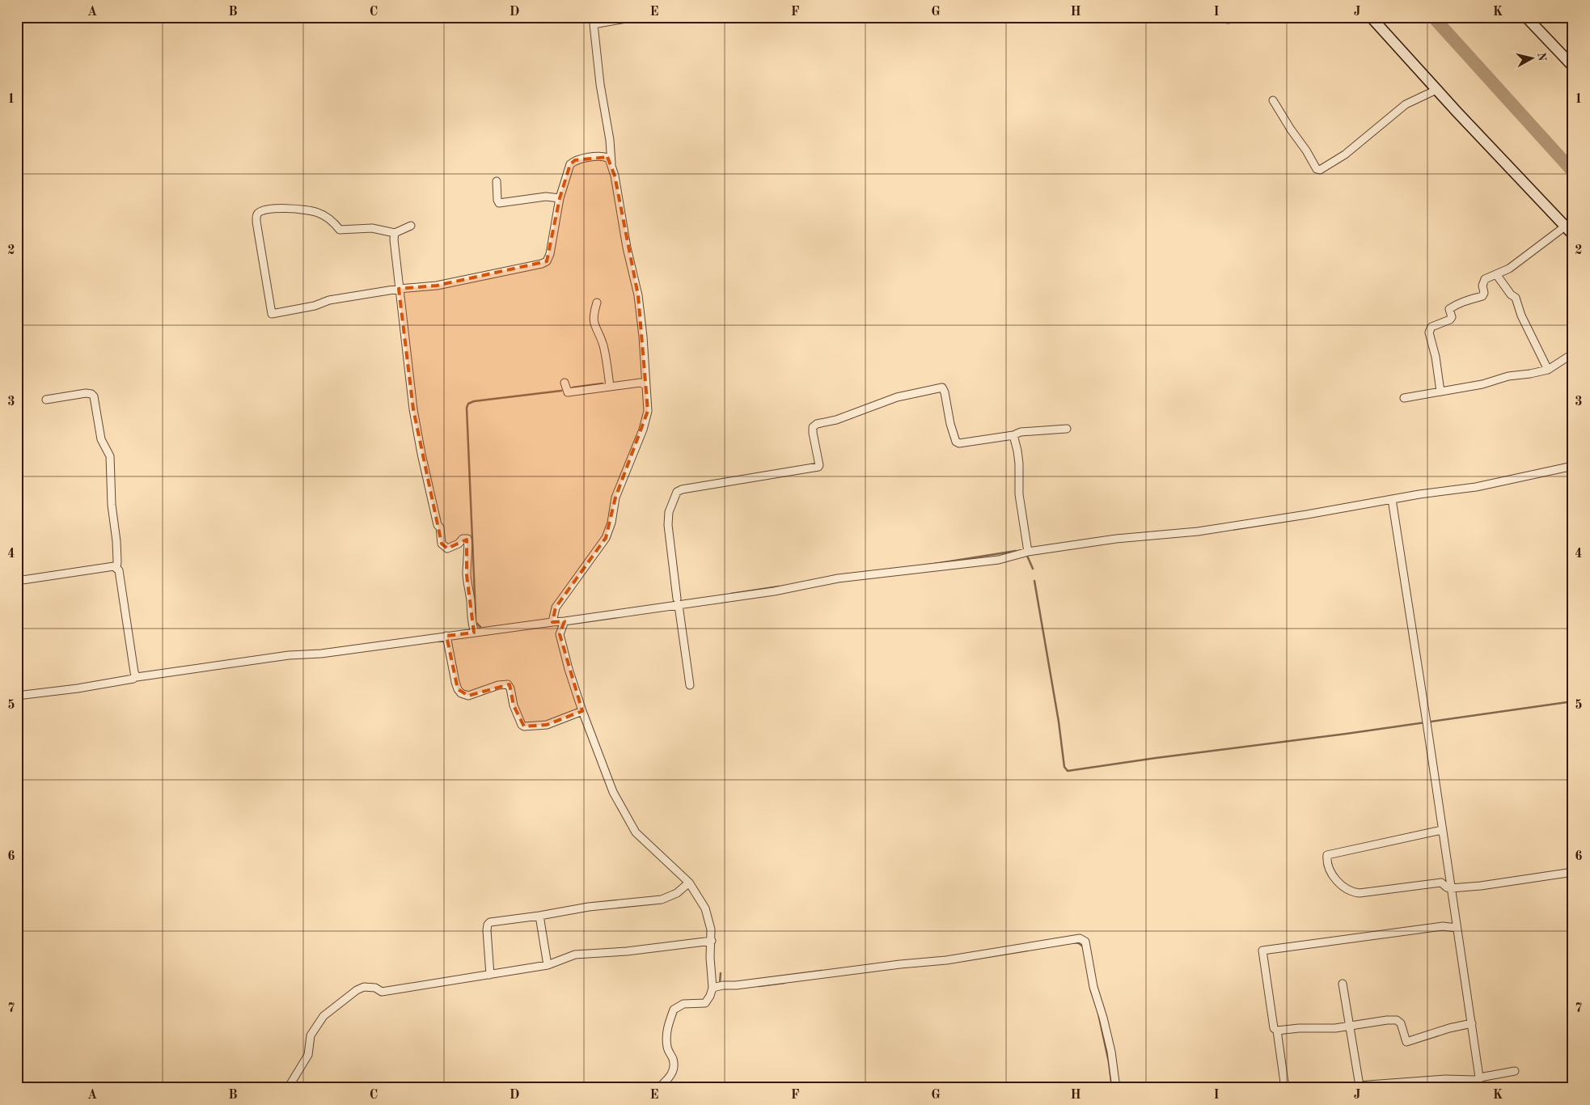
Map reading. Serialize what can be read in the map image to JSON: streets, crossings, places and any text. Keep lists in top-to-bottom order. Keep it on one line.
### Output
{"north":"right","grid":{"columns":["A","B","C","D","E","F","G","H","I","J","K"],"rows":["1","2","3","4","5","6","7"]}}
